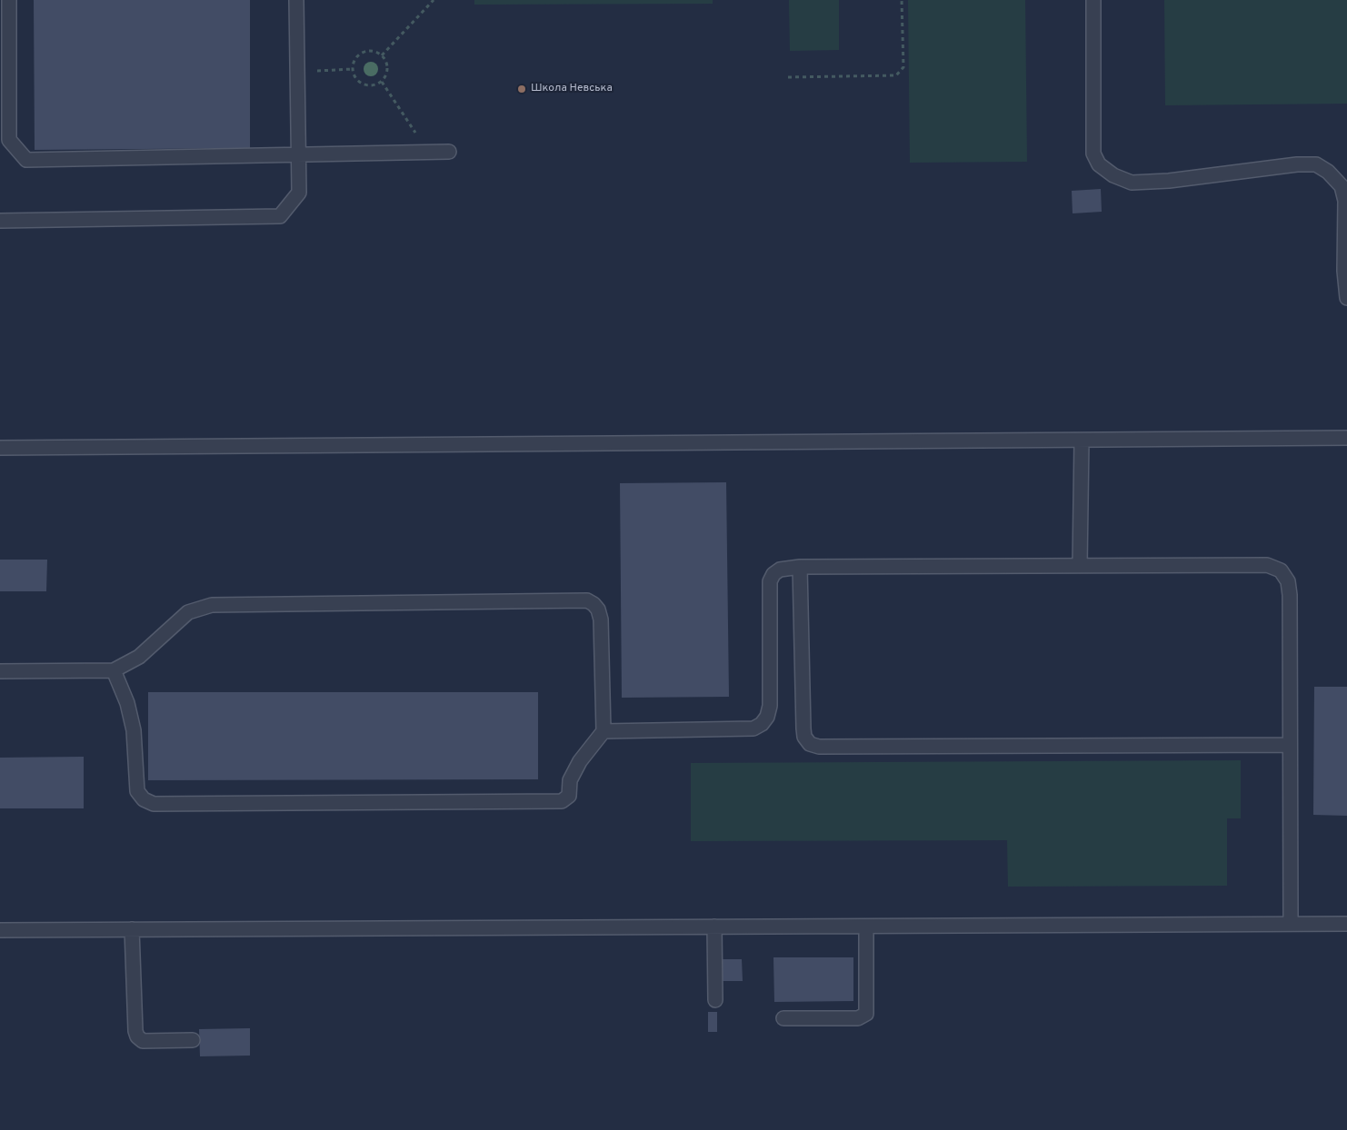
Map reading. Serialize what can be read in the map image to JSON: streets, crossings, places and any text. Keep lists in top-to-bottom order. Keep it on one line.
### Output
{"places":["Школа Невська"]}
